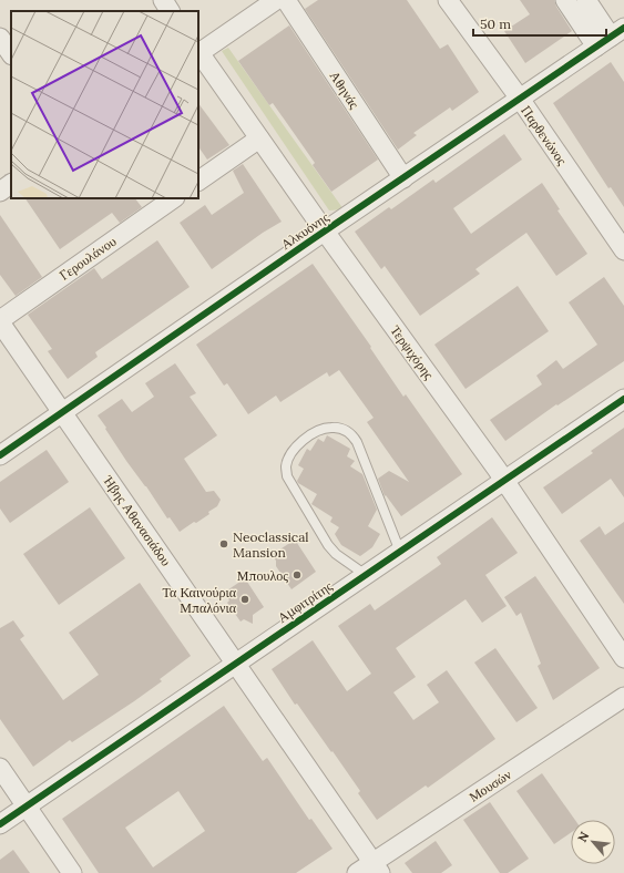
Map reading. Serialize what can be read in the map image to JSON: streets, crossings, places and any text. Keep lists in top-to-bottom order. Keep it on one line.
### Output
{"streets":{"street":["Αθηνάς","Παρθενώνος","Αλκυόνης","Γερουλάνου","Τερψιχόρης","Ήβης Αθανασιάδου","Αμφιτρίτης","Μουσών"]},"crossings":[["Αθηνάς","Αλκυόνης"],["Παρθενώνος","Αλκυόνης"],["Αλκυόνης","Τερψιχόρης"],["Αλκυόνης","Ήβης Αθανασιάδου"],["Γερουλάνου","Ήβης Αθανασιάδου"],["Τερψιχόρης","Αμφιτρίτης"],["Ήβης Αθανασιάδου","Αμφιτρίτης"],["Ήβης Αθανασιάδου","Μουσών"]],"places":["Neoclassical Mansion","Μπουλος","Τα Καινούρια Μπαλόνια"],"scale_bar":"50 m","north":"top left"}
